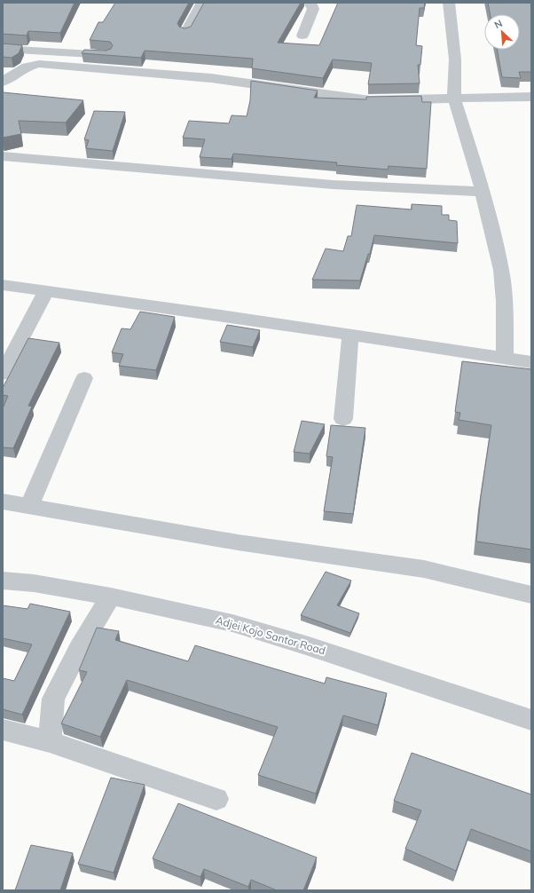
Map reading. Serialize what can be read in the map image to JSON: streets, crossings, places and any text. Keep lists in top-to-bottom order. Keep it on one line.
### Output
{"streets":{"street":["Adjei Kojo Santor Road"]},"north":"top left"}
